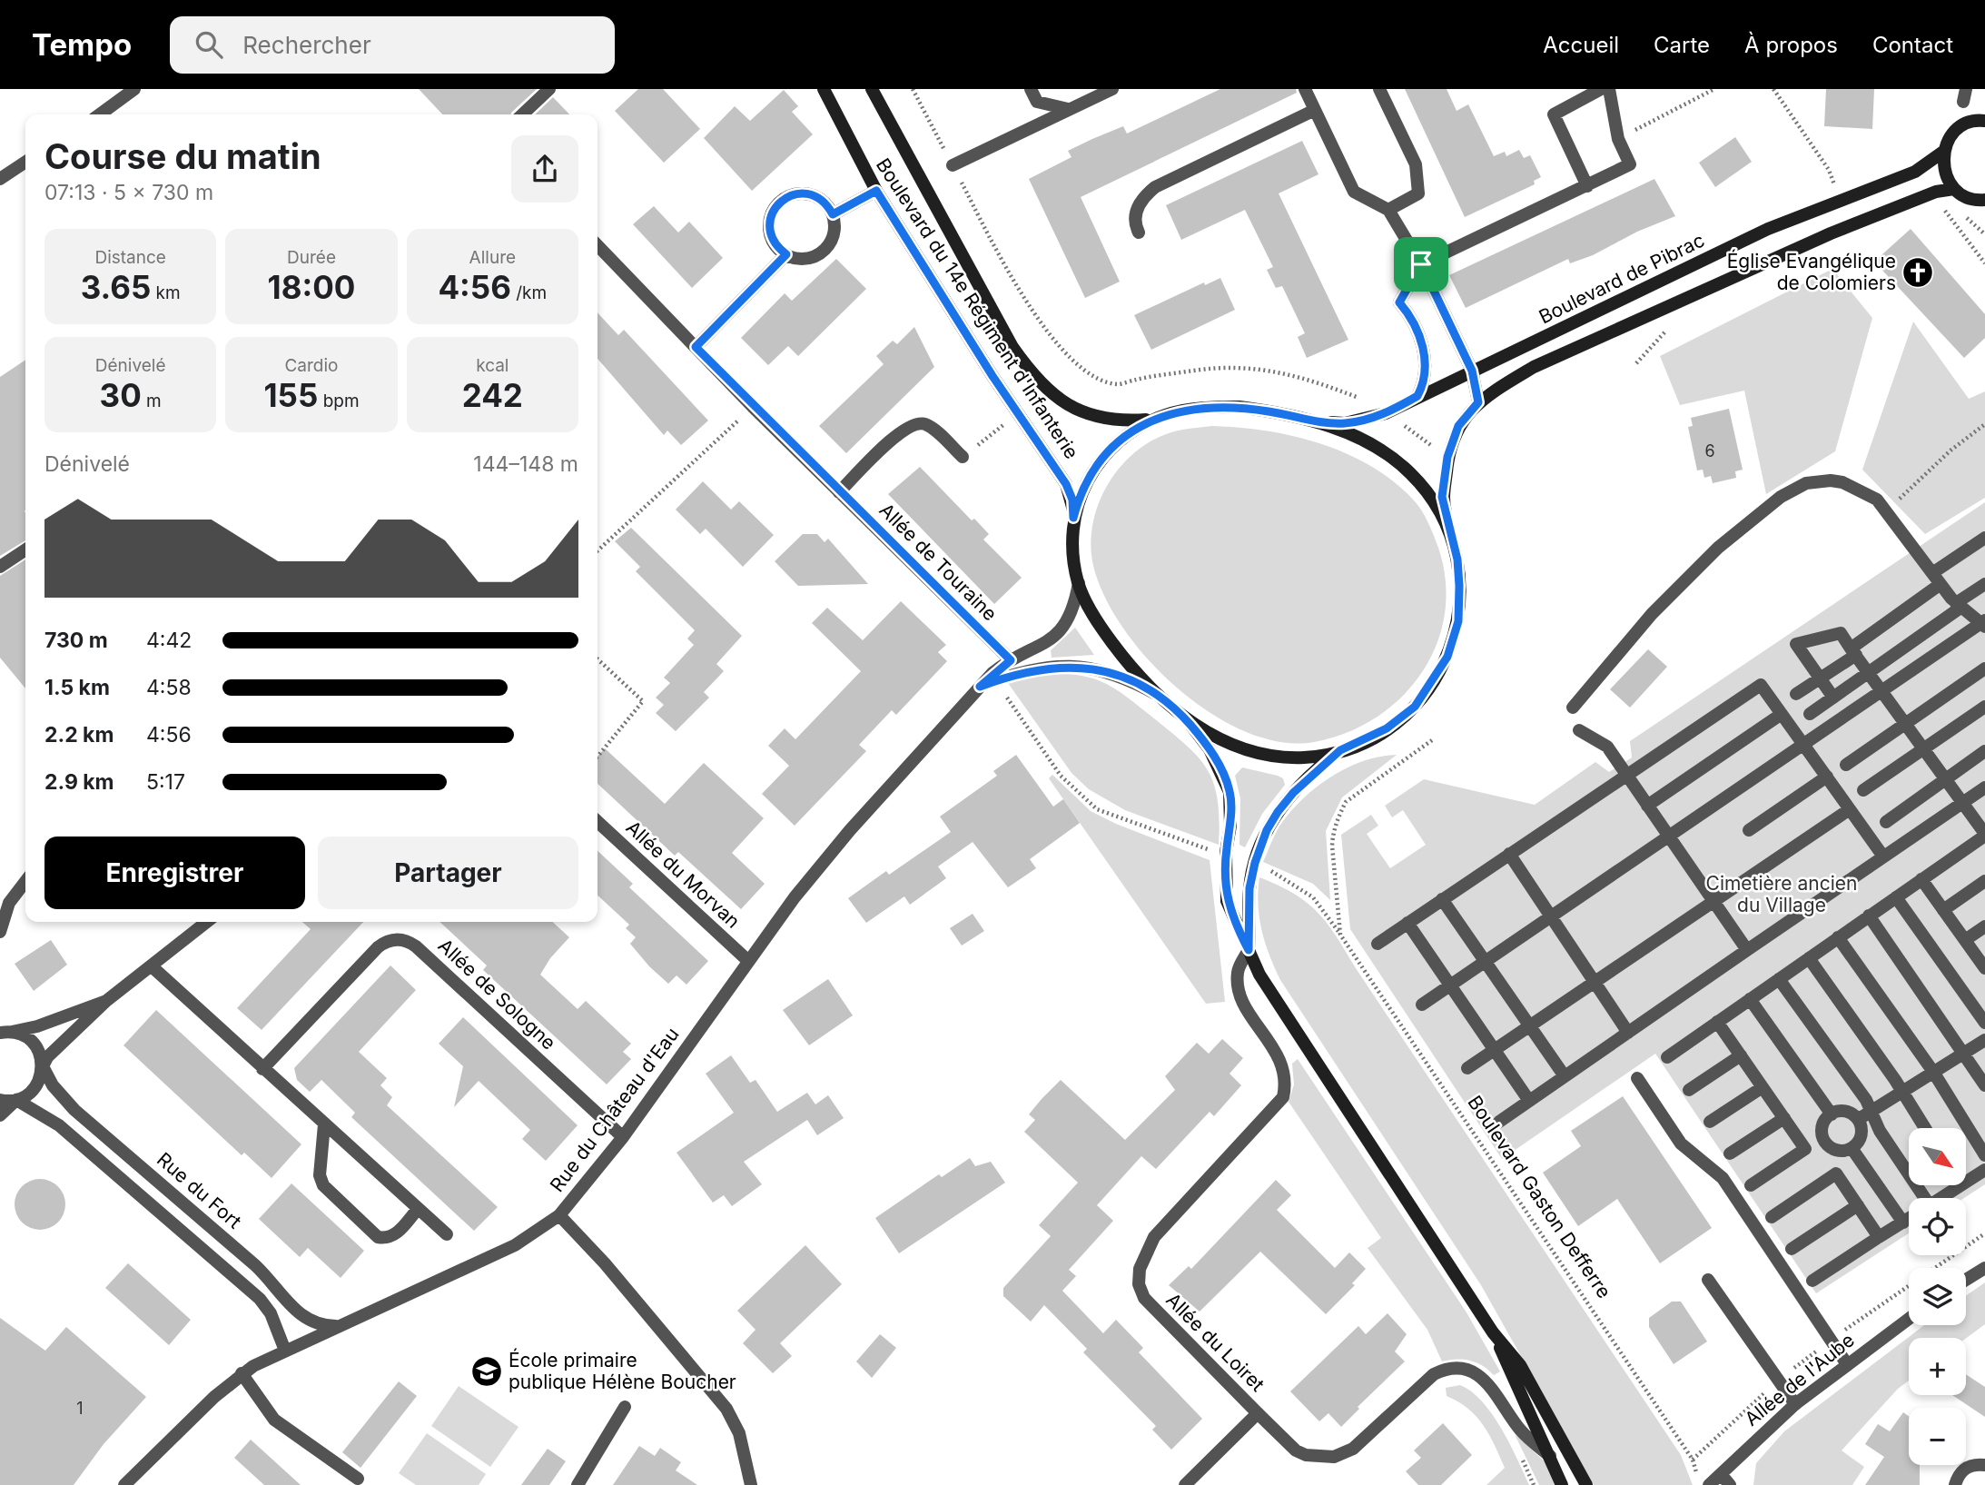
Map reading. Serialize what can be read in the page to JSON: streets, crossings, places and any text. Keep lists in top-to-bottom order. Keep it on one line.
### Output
{"streets":{"street":["Boulevard de Pibrac","Boulevard du 14e Régiment d'Infanterie","Allée de Touraine","Allée du Morvan","Allée de Sologne","Rue du Château d'Eau","Rue du Fort","Allée du Loiret","Allée de l'Aube"],"path":["Boulevard Gaston Defferre"]},"crossings":[["Allée de Touraine","Rue du Château d'Eau"],["Allée du Morvan","Rue du Château d'Eau"],["Allée de Sologne","Rue du Château d'Eau"],["Rue du Château d'Eau","Rue du Fort"]],"parks":["Cimetière ancien du Village"],"places":{"church":["Église Evangélique de Colomiers"],"school or university":["École primaire publique Hélène Boucher"]},"house_numbers":["6","1"],"north":"bottom right","page":{"header":"Tempo","search":"Rechercher","nav":["Accueil","Carte","À propos","Contact"],"heading":["Course du matin","07:13 · 5 × 730 m"],"stats":[["Distance","3.65 km"],["Durée","18:00"],["Allure","4:56 /km"],["Dénivelé","30 m"],["Cardio","155 bpm"],["kcal","242"]],"chart":["Dénivelé","144–148 m"],"list":[{"name":"730 m","note":"4:42"},{"name":"1.5 km","note":"4:58"},{"name":"2.2 km","note":"4:56"},{"name":"2.9 km","note":"5:17"}],"buttons":["Enregistrer","Partager"],"map_buttons":["+","−"]}}
